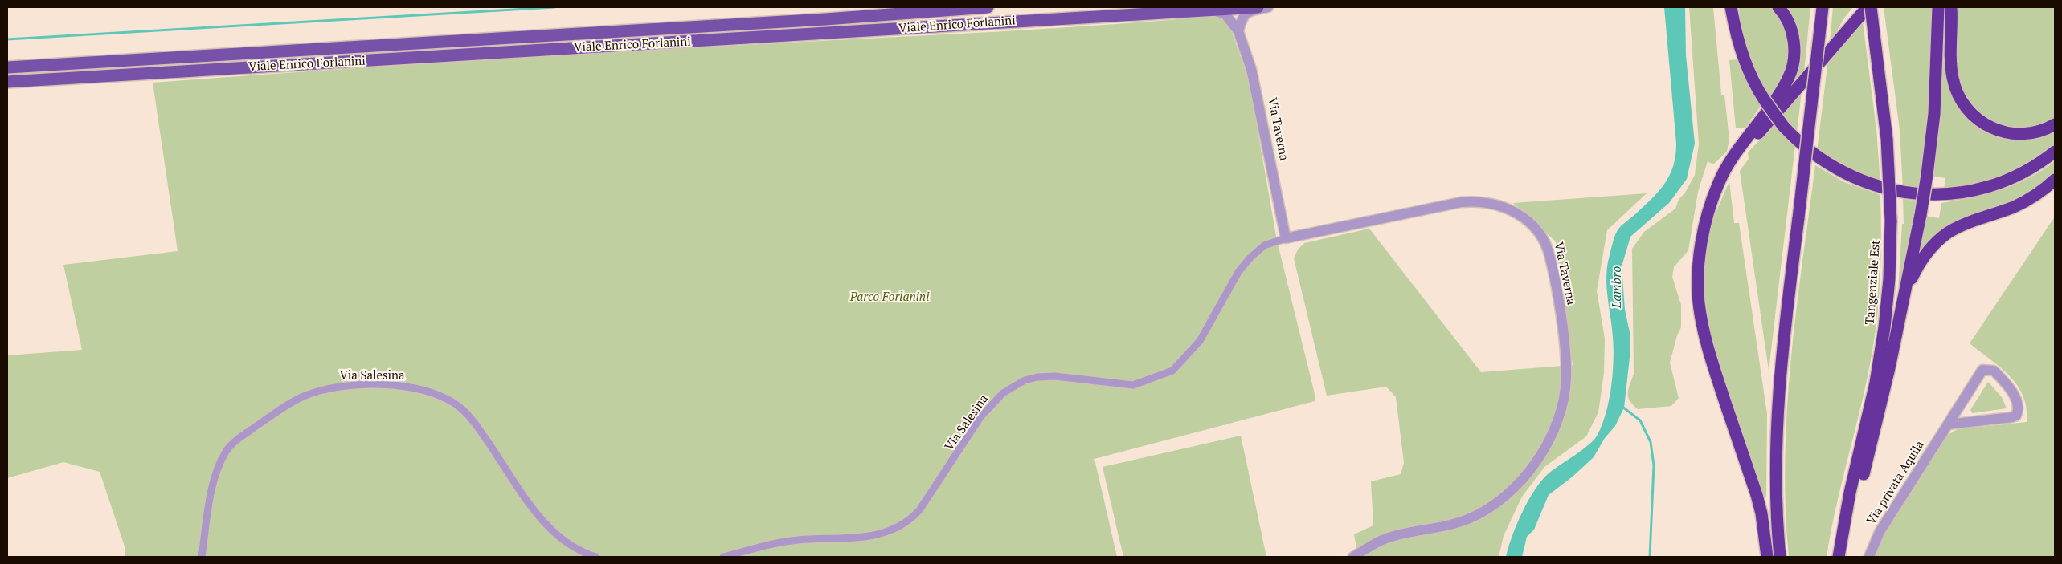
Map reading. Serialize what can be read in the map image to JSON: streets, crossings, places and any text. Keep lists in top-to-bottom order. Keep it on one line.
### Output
{"streets":{"highway":["Tangenziale Est"],"main road":["Viale Enrico Forlanini"],"street":["Via Taverna","Via Salesina","Via privata Aquila"]},"crossings":[["Viale Enrico Forlanini","Via Taverna"],["Via Taverna","Via Salesina"]],"water":["Lambro"],"parks":["Parco Forlanini"]}
